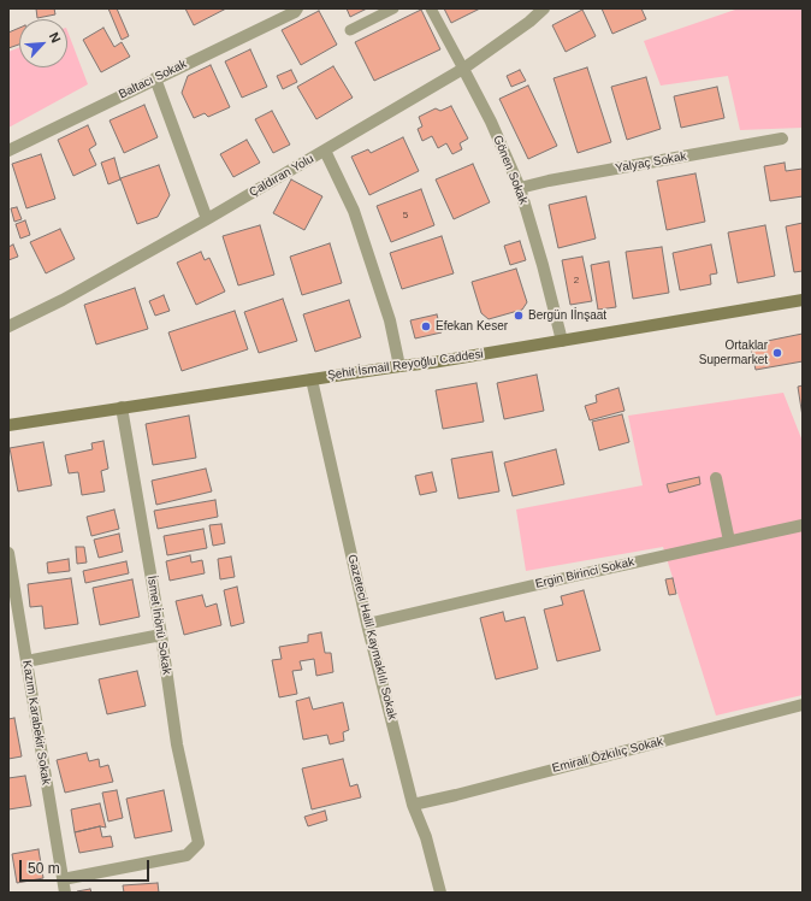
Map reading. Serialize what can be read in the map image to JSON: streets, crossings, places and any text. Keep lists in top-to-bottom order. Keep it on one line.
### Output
{"streets":{"street":["Baltacı Sokak","Yalyaç Sokak","Gönen Sokak","Çaldıran Yolu","Şehit İsmail Reyoğlu Caddesi","Ergin Birinci Sokak","İsmet İnönü Sokak","Gazeteci Halil Kaymaklılı Sokak","Kazım Karabekir Sokak","Emirali Özkılıç Sokak"]},"crossings":[["Yalyaç Sokak","Gönen Sokak"],["Gönen Sokak","Çaldıran Yolu"],["Gönen Sokak","Şehit İsmail Reyoğlu Caddesi"],["Şehit İsmail Reyoğlu Caddesi","İsmet İnönü Sokak"],["Şehit İsmail Reyoğlu Caddesi","Gazeteci Halil Kaymaklılı Sokak"],["Ergin Birinci Sokak","Gazeteci Halil Kaymaklılı Sokak"],["İsmet İnönü Sokak","Kazım Karabekir Sokak"],["Gazeteci Halil Kaymaklılı Sokak","Emirali Özkılıç Sokak"]],"places":["Bergün Iİnşaat","Efekan Keser","Ortaklar Supermarket"],"house_numbers":["5","2"],"scale_bar":"50 m","north":"top right"}
